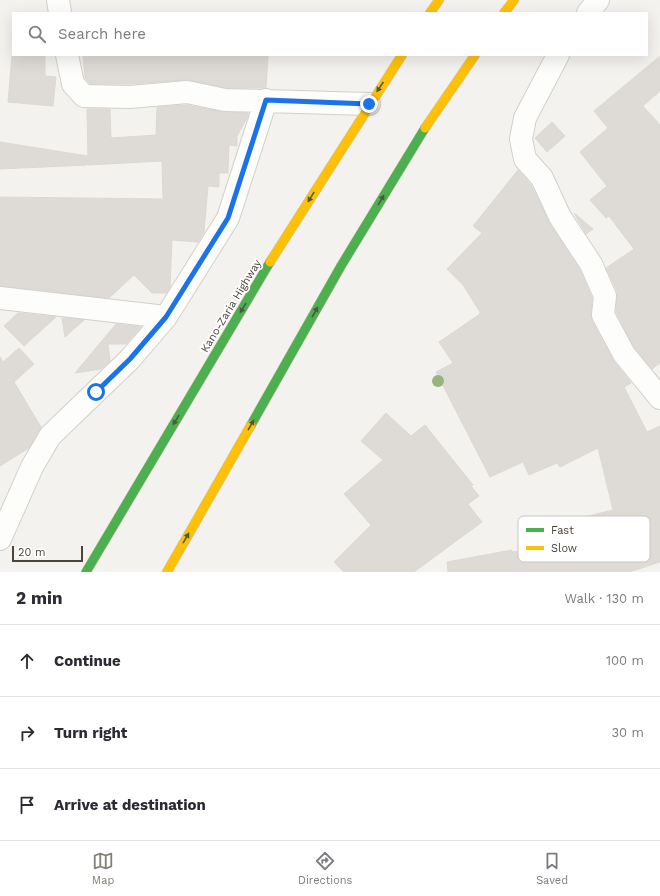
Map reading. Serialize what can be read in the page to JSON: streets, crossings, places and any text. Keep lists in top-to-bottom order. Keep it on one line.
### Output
{"streets":{"highway":["Kano-Zaria Highway"]},"legend":["Fast","Slow"],"scale_bar":"20 m","page":{"search":"Search here","scale":"20 m","heading":["2 min","Walk · 130 m"],"list":[["Continue","100 m"],["Turn right","30 m"],"Arrive at destination"],"nav":["Map","Directions","Saved"]}}
